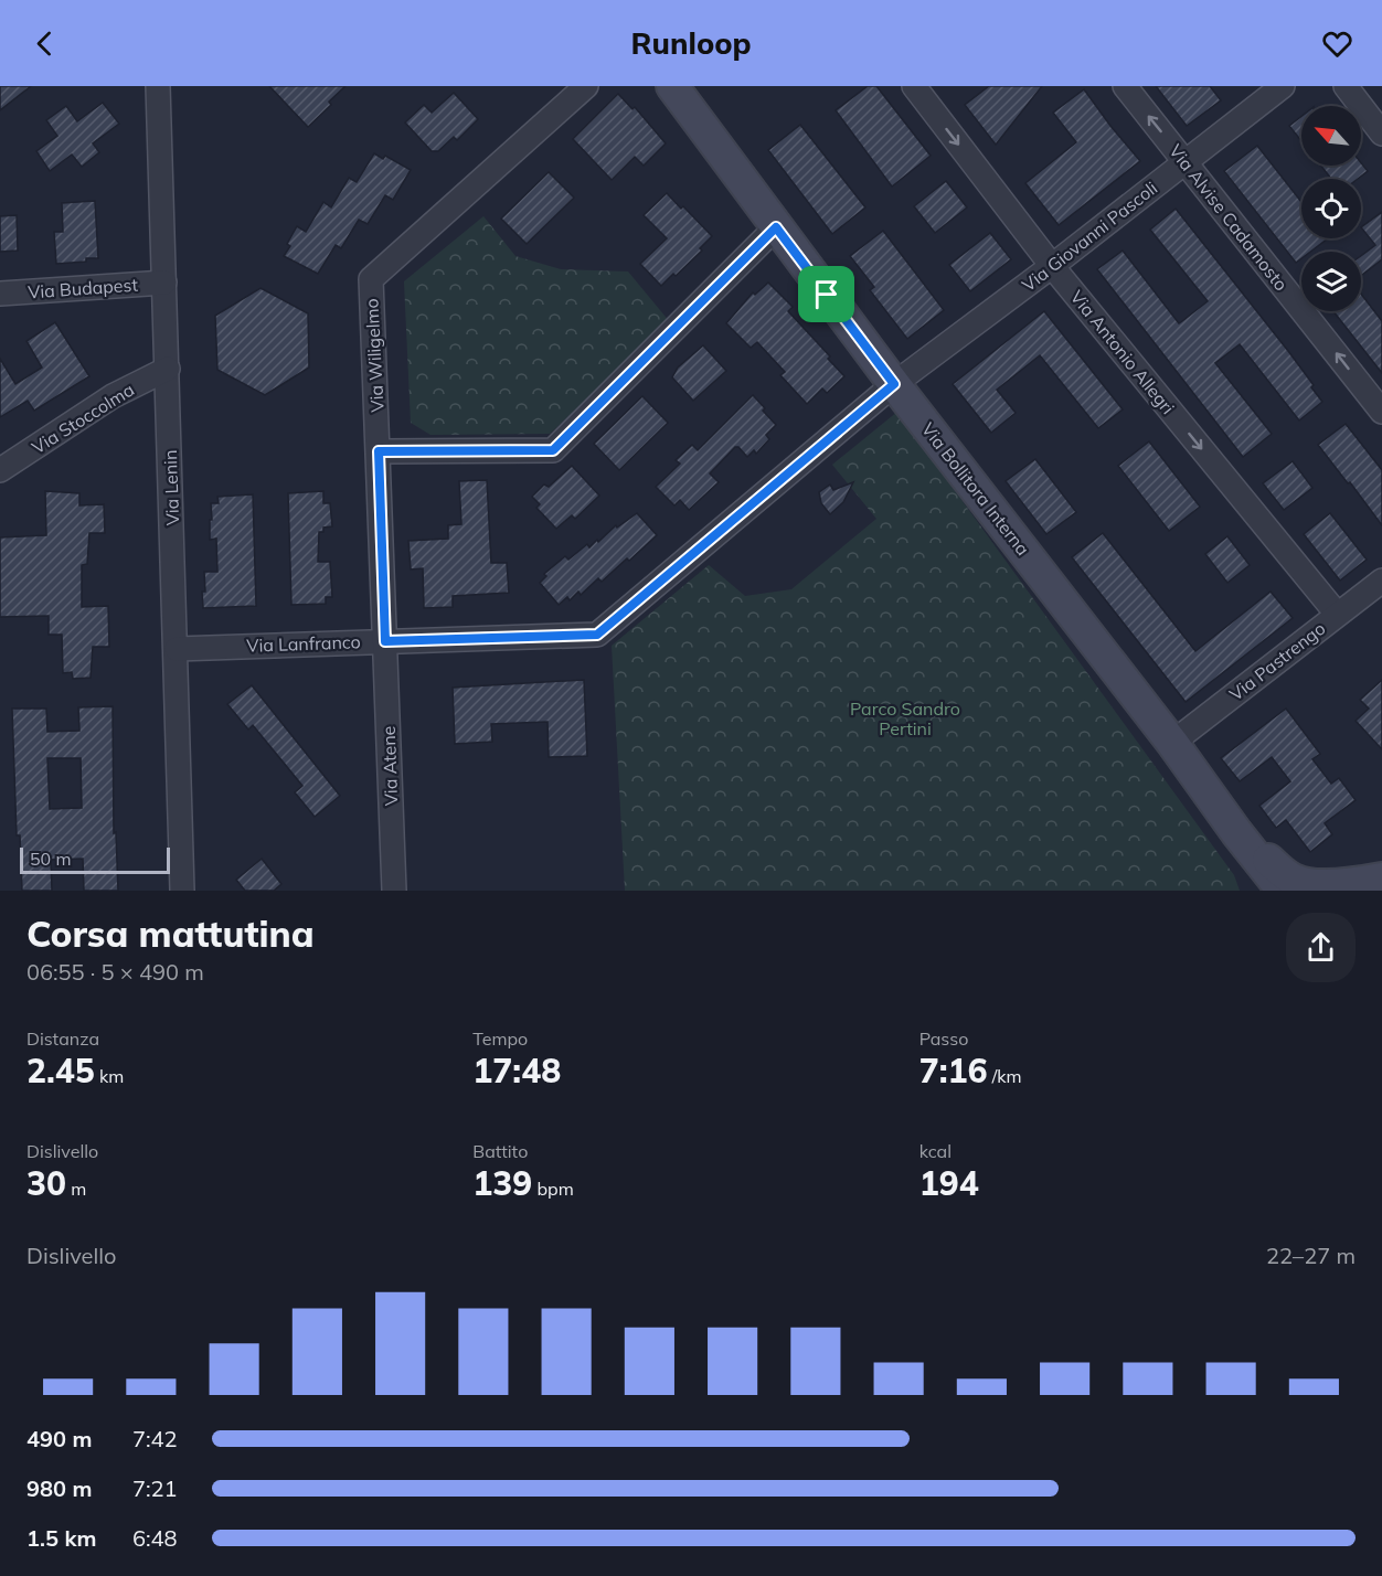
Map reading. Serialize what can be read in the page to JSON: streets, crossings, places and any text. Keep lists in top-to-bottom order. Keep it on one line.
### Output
{"streets":{"street":["Via Alvise Cadamosto","Via Giovanni Pascoli","Via Budapest","Via Antonio Allegri","Via Wiligelmo","Via Stoccolma","Via Lenin","Via Bollitora Interna","Via Lanfranco","Via Pastrengo","Via Atene"]},"crossings":[["Via Alvise Cadamosto","Via Giovanni Pascoli"],["Via Giovanni Pascoli","Via Antonio Allegri"],["Via Giovanni Pascoli","Via Bollitora Interna"],["Via Giovanni Pascoli","Via Lanfranco"],["Via Budapest","Via Lenin"],["Via Antonio Allegri","Via Pastrengo"],["Via Wiligelmo","Via Lanfranco"],["Via Wiligelmo","Via Atene"],["Via Stoccolma","Via Lenin"],["Via Lenin","Via Lanfranco"],["Via Bollitora Interna","Via Lanfranco"],["Via Bollitora Interna","Via Pastrengo"],["Via Lanfranco","Via Atene"]],"one_way":["Via Alvise Cadamosto","Via Antonio Allegri"],"parks":["Parco Sandro Pertini"],"scale_bar":"50 m","north":"top left","page":{"header":"Runloop","scale":"50 m","heading":["Corsa mattutina","06:55 · 5 × 490 m"],"stats":[["Distanza","2.45 km"],["Tempo","17:48"],["Passo","7:16 /km"],["Dislivello","30 m"],["Battito","139 bpm"],["kcal","194"]],"chart":["Dislivello","22–27 m"],"list":[{"name":"490 m","note":"7:42"},{"name":"980 m","note":"7:21"},{"name":"1.5 km","note":"6:48"}]}}
